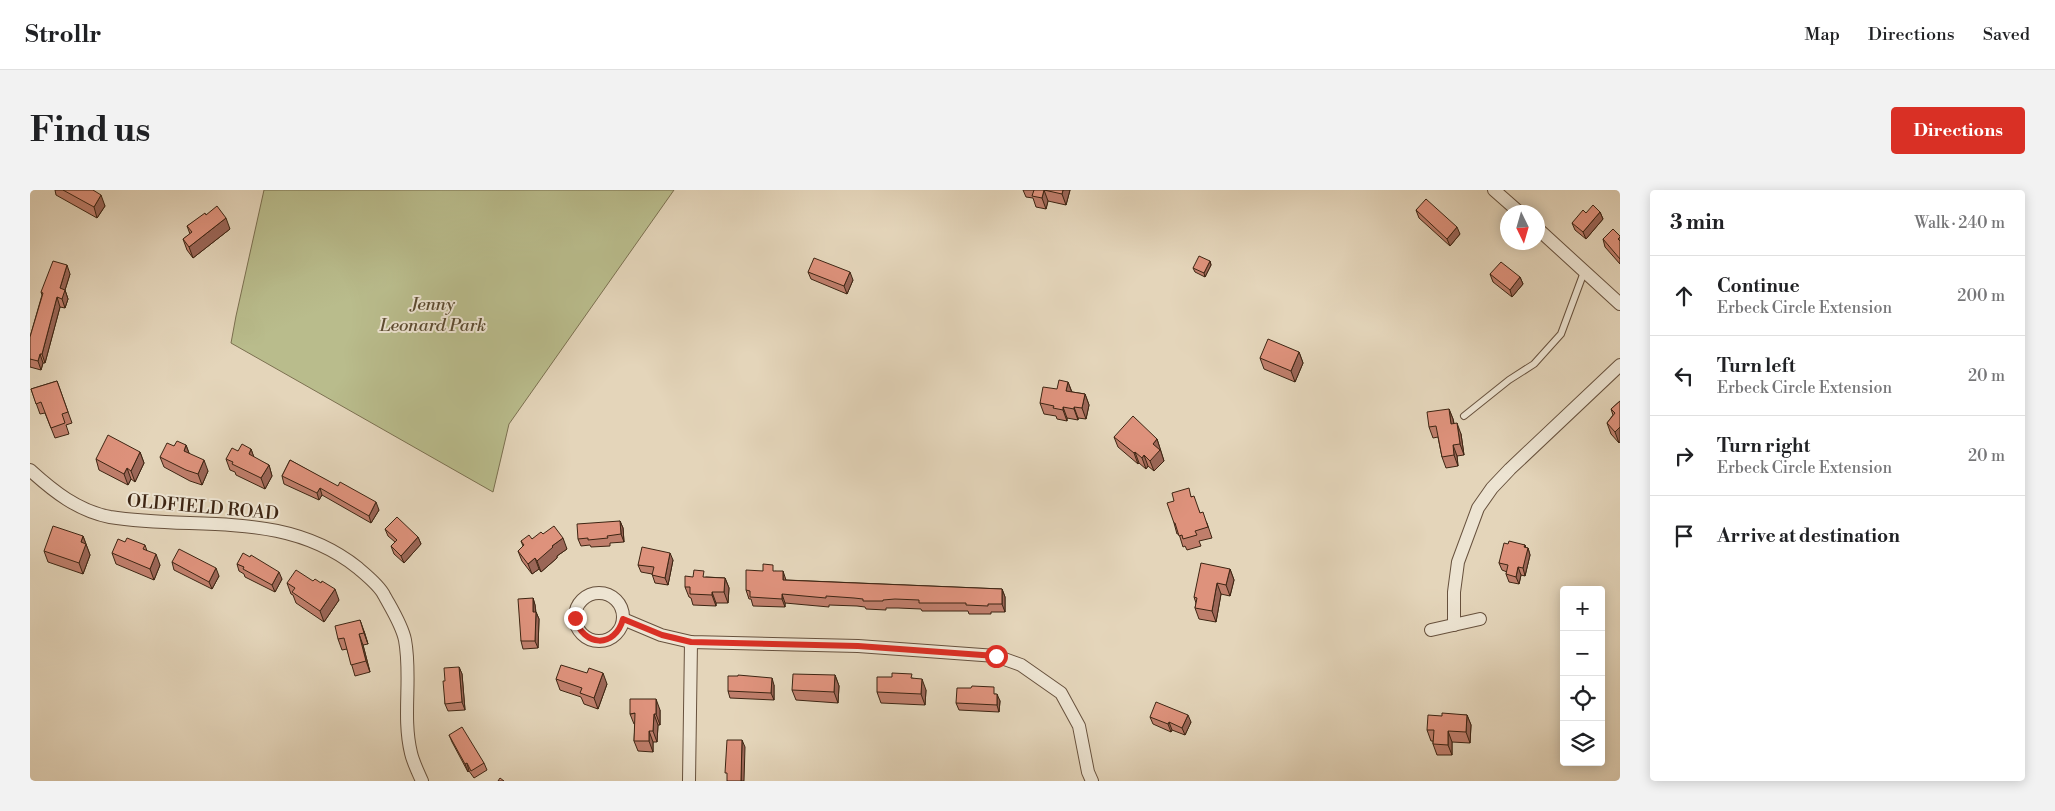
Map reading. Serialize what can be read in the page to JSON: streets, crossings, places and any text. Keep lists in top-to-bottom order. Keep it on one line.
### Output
{"streets":{"street":["OLDFIELD ROAD"]},"parks":["Jenny Leonard Park"],"north":"bottom","page":{"header":"Strollr","nav":["Map","Directions","Saved"],"buttons":"Directions","title":"Find us","heading":["3 min","Walk · 240 m"],"list":[["Continue","Erbeck Circle Extension","200 m"],["Turn left","Erbeck Circle Extension","20 m"],["Turn right","Erbeck Circle Extension","20 m"],"Arrive at destination"],"map_buttons":["+","−"]}}
